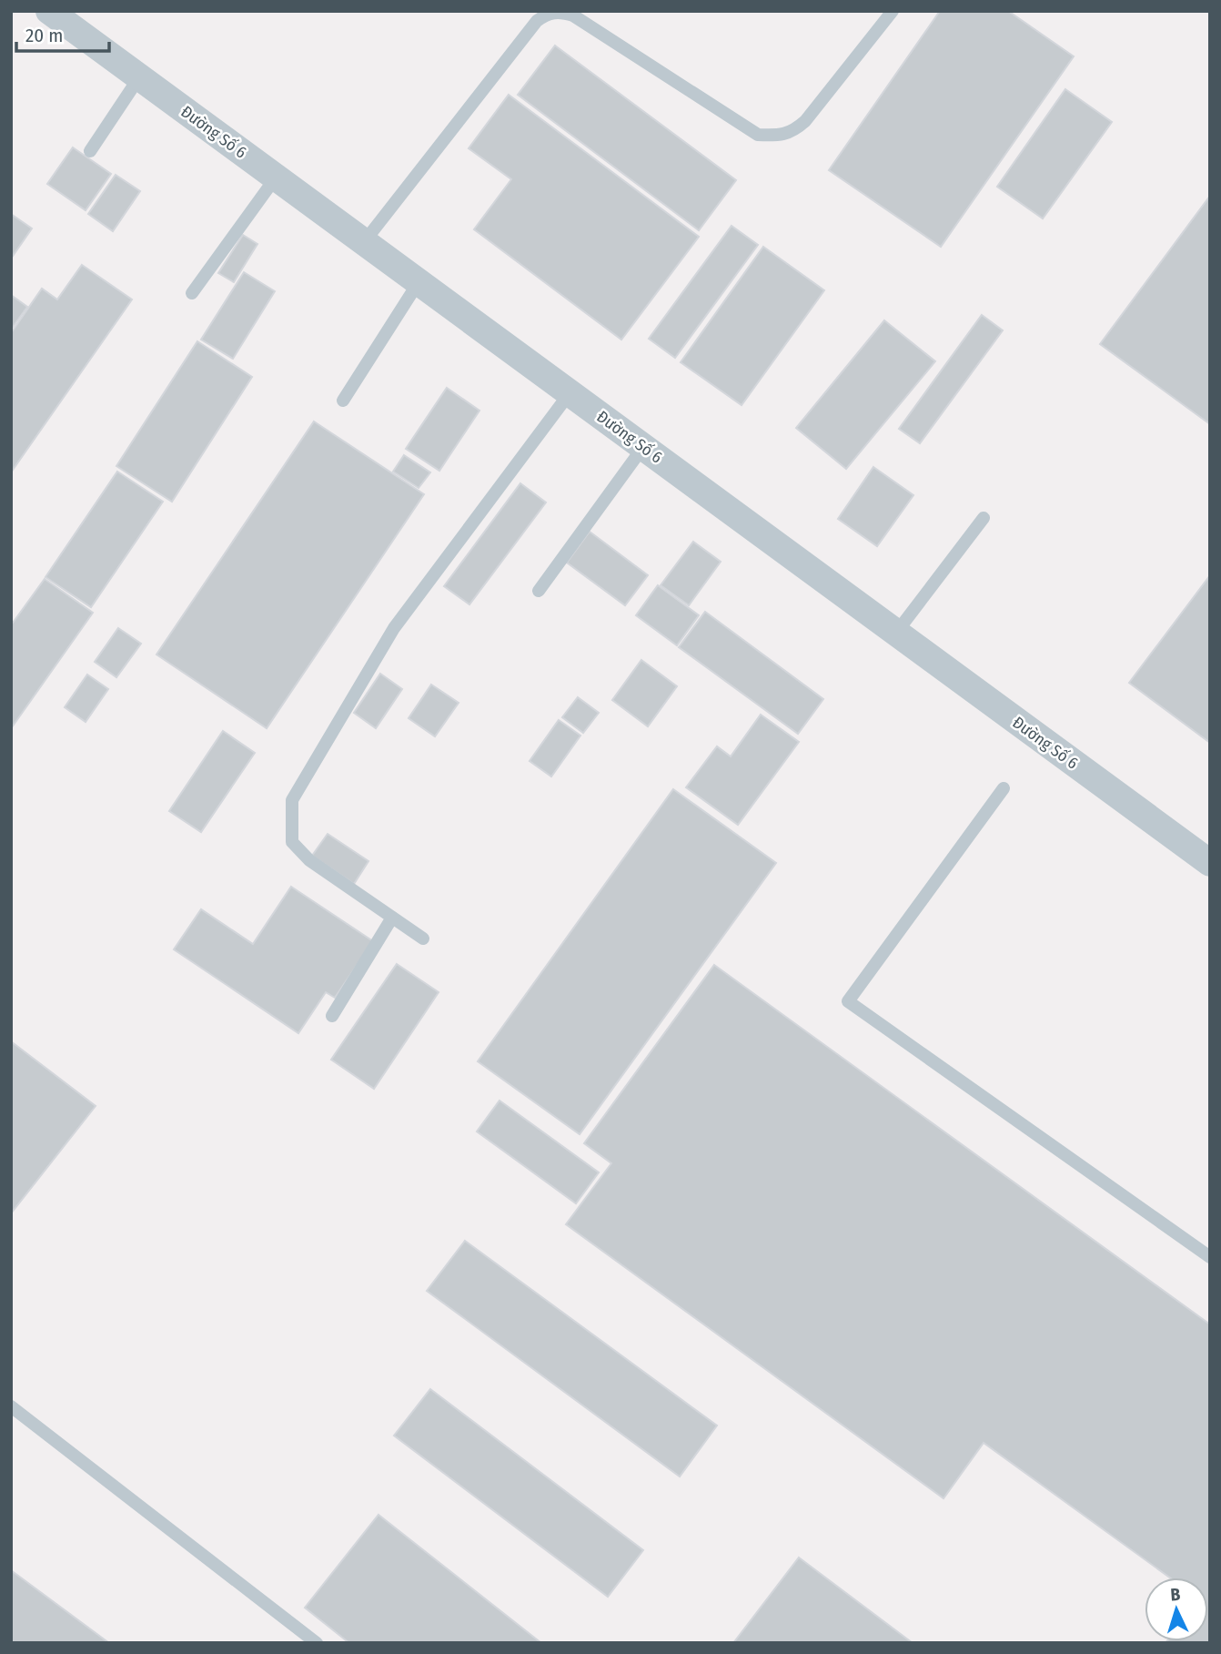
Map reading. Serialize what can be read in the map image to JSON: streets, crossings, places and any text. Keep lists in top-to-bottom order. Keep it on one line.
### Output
{"streets":{"street":["Đường Số 6"]},"scale_bar":"20 m","north":"top"}
